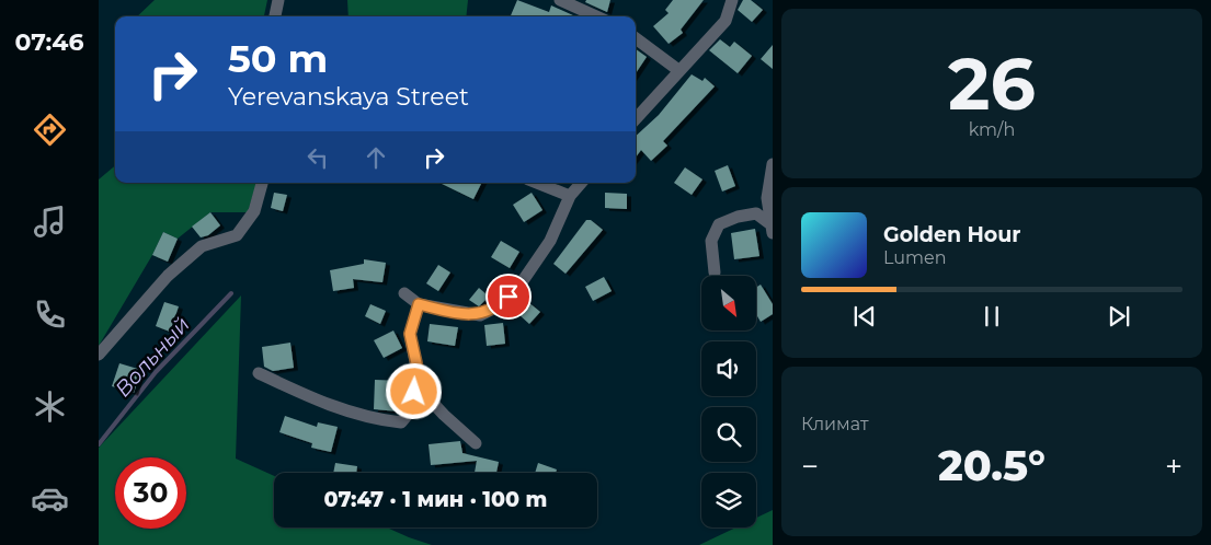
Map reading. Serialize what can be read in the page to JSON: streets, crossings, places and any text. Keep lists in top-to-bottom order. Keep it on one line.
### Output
{"water":["Вольный"],"north":"bottom right","page":{"tabs":"07:46","tile":[["26","km/h"],"Климат"],"turn":["50 m","Yerevanskaya Street"],"song":["Golden Hour","Lumen"],"heat":["−","20.5°","+"],"limit":"30","trip":"07:47 · 1 мин · 100 m"}}
